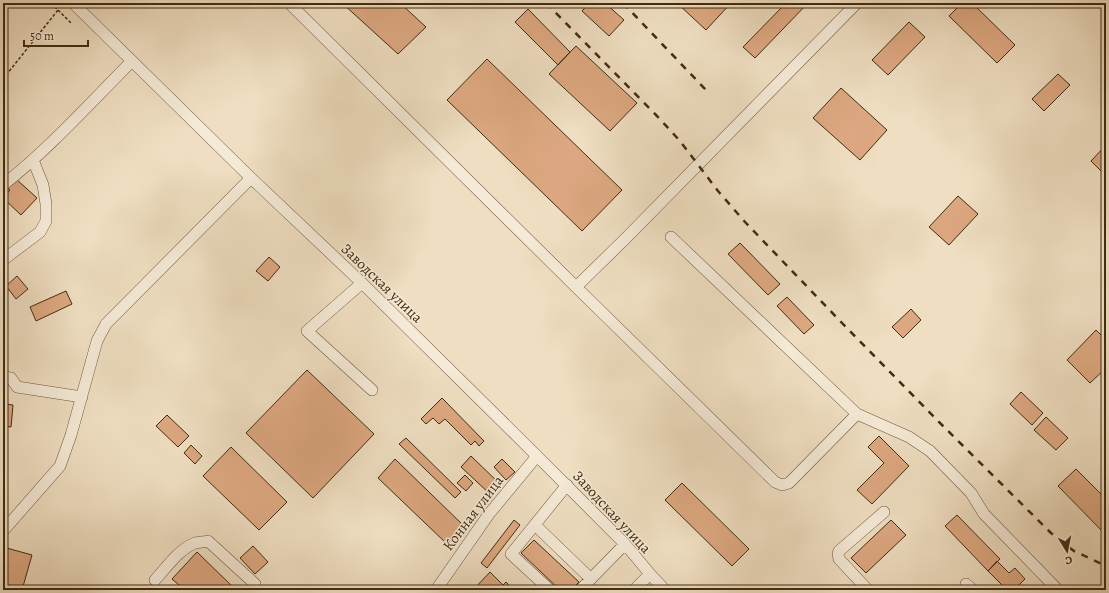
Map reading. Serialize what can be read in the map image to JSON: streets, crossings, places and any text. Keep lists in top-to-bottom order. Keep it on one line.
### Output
{"streets":{"street":["Заводская улица","Конная улица"]},"crossings":[["Заводская улица","Конная улица"]],"scale_bar":"50 m","north":"bottom"}
